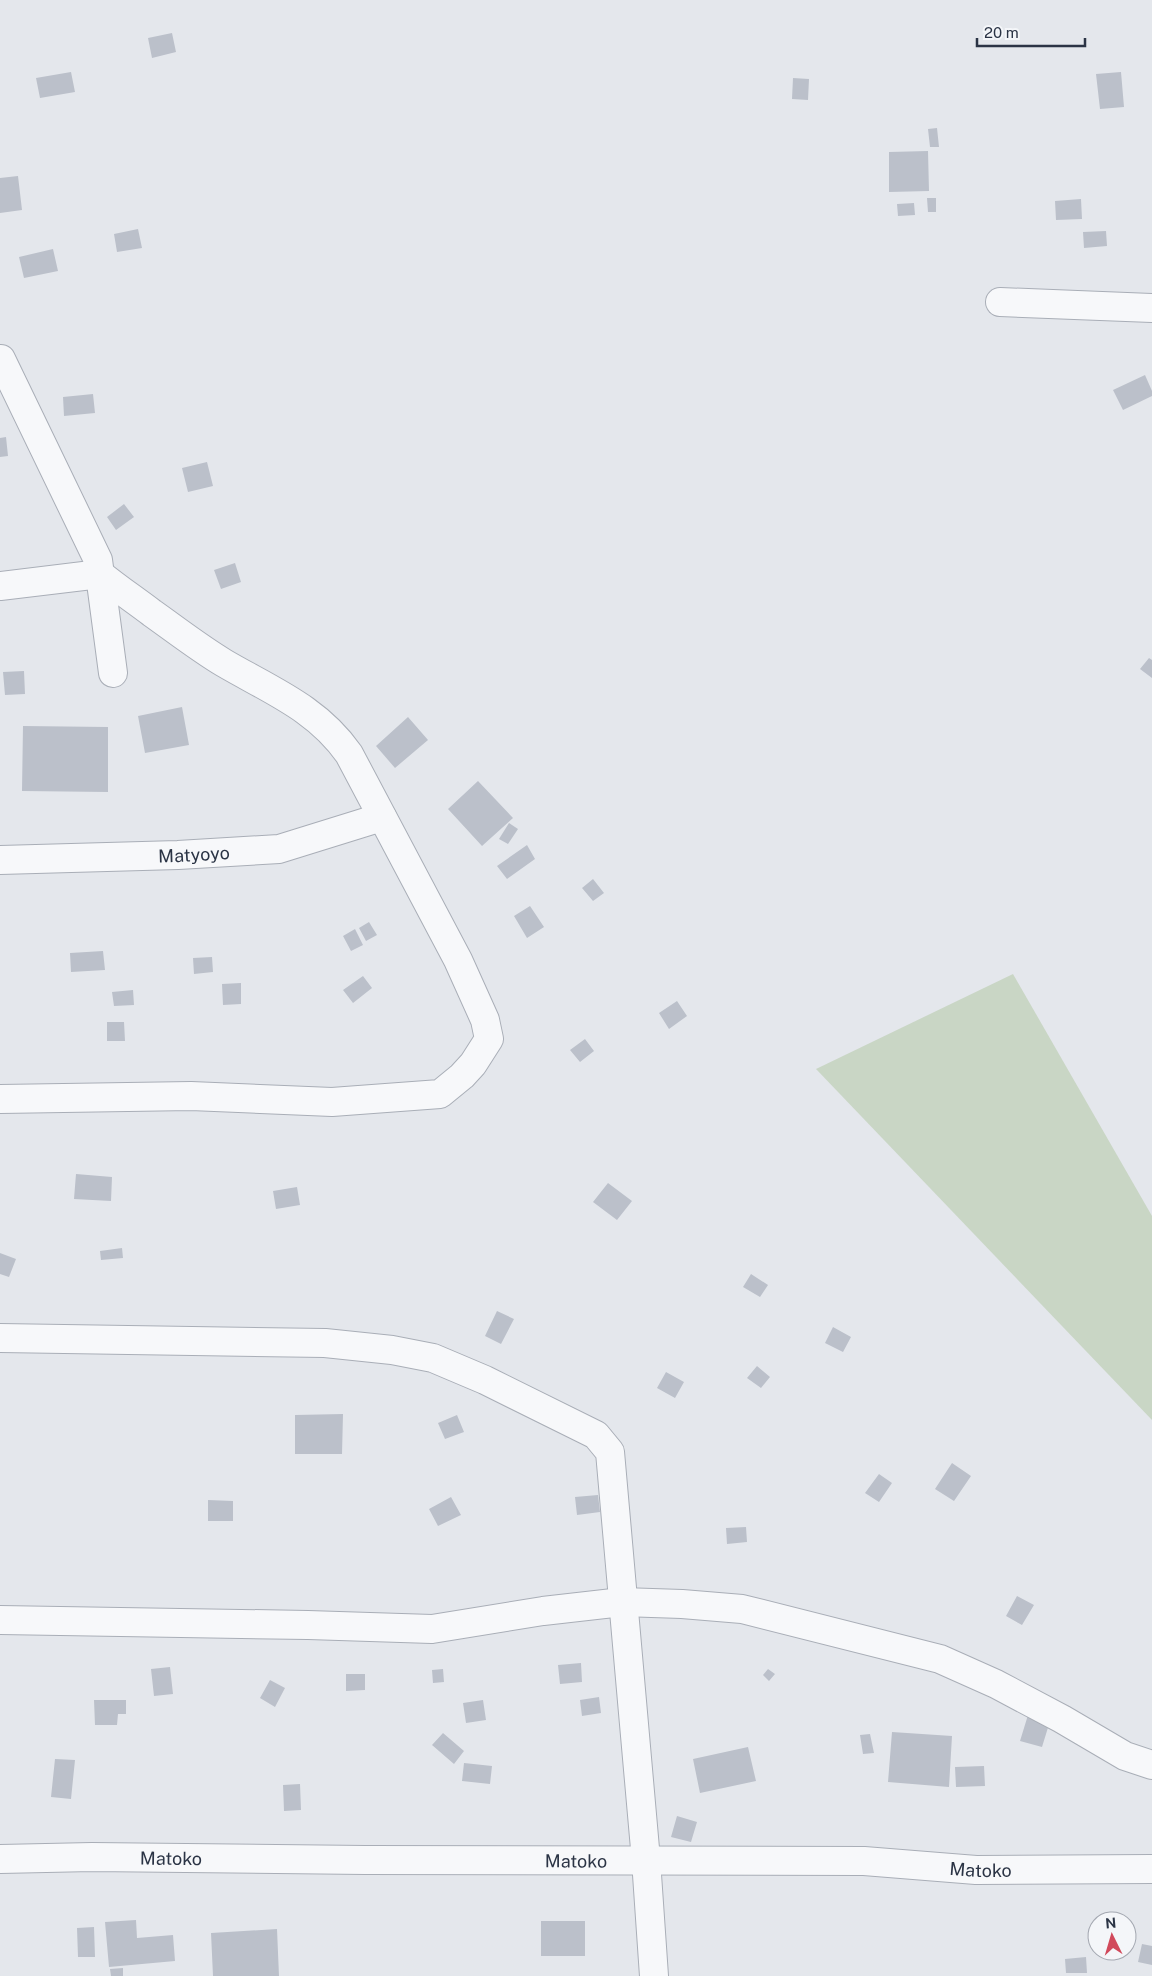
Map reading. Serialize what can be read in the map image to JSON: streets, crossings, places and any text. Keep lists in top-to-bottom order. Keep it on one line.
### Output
{"streets":{"street":["Matyoyo","Matoko"]},"scale_bar":"20 m","north":"top"}
